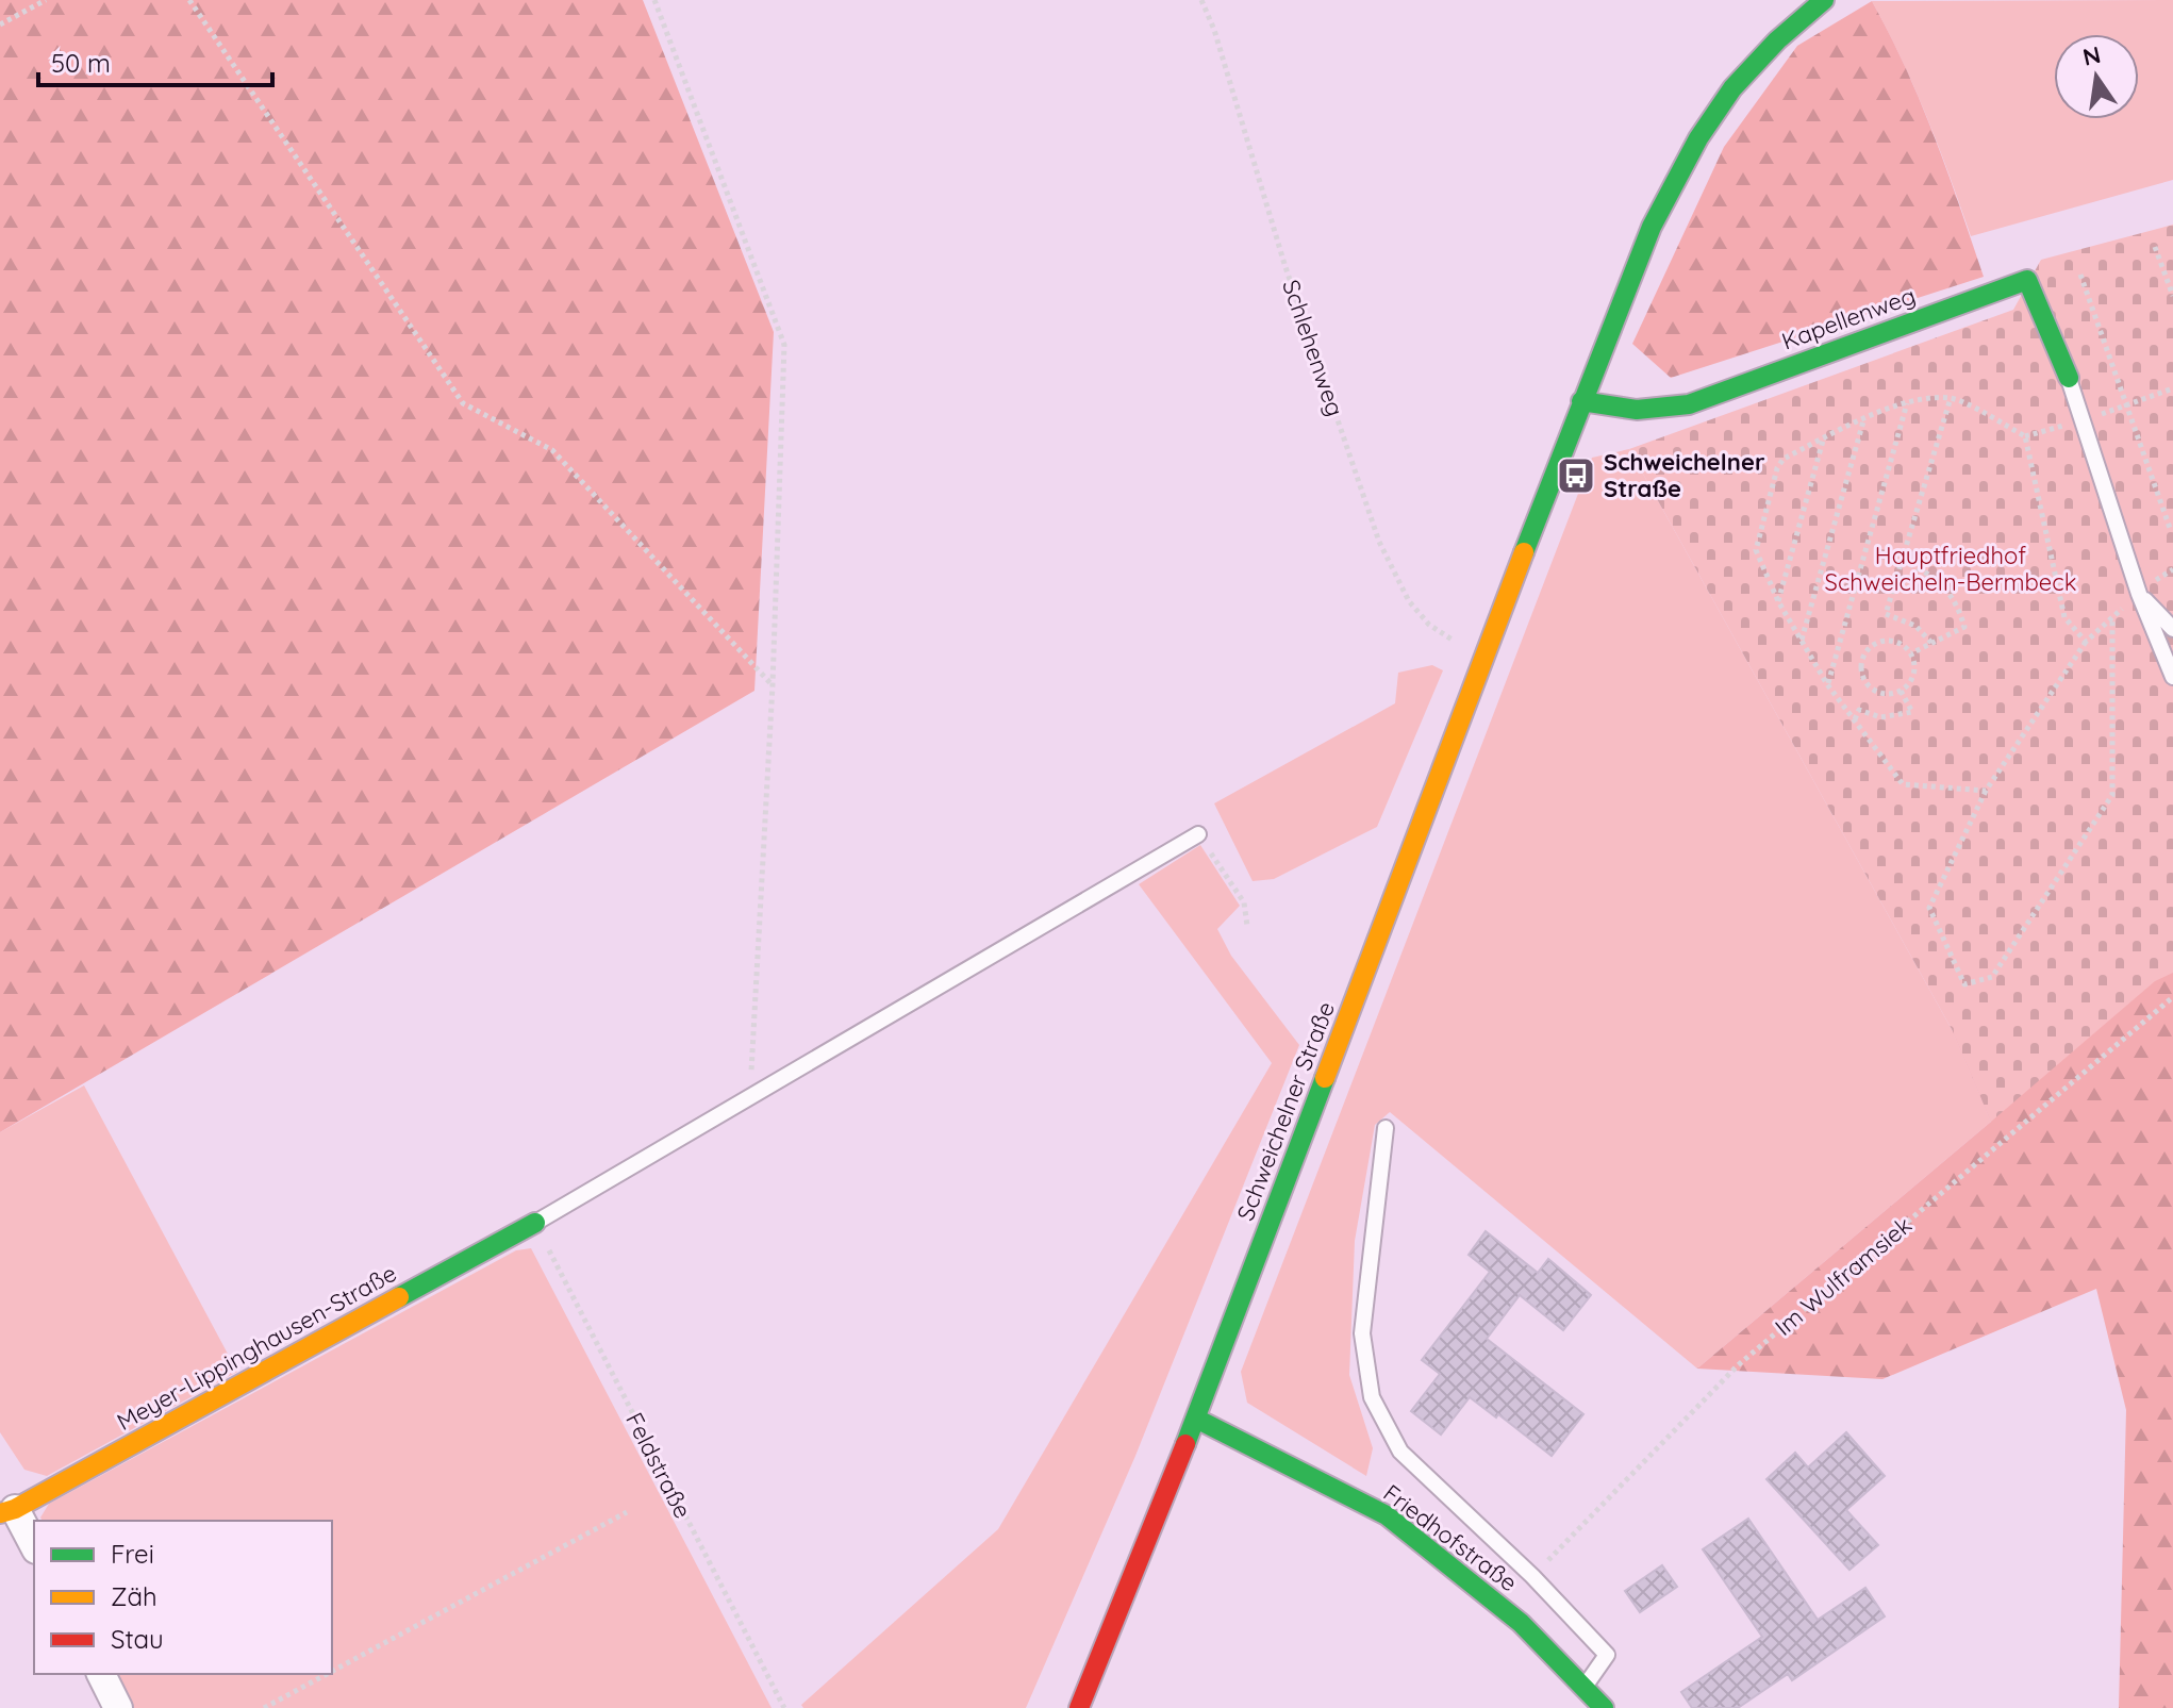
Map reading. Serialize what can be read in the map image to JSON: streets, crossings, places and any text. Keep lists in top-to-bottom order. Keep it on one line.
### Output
{"streets":{"street":["Kapellenweg","Schweichelner Straße","Meyer-Lippinghausen-Straße","Friedhofstraße"],"path":["Schlehenweg","Im Wulframsiek","Feldstraße"]},"crossings":[["Kapellenweg","Schweichelner Straße"],["Schlehenweg","Schweichelner Straße"],["Schweichelner Straße","Friedhofstraße"],["Meyer-Lippinghausen-Straße","Feldstraße"]],"parks":["Hauptfriedhof Schweicheln-Bermbeck"],"places":{"bus stop":["Schweichelner Straße"]},"legend":["Frei","Zäh","Stau"],"scale_bar":"50 m","north":"top"}
